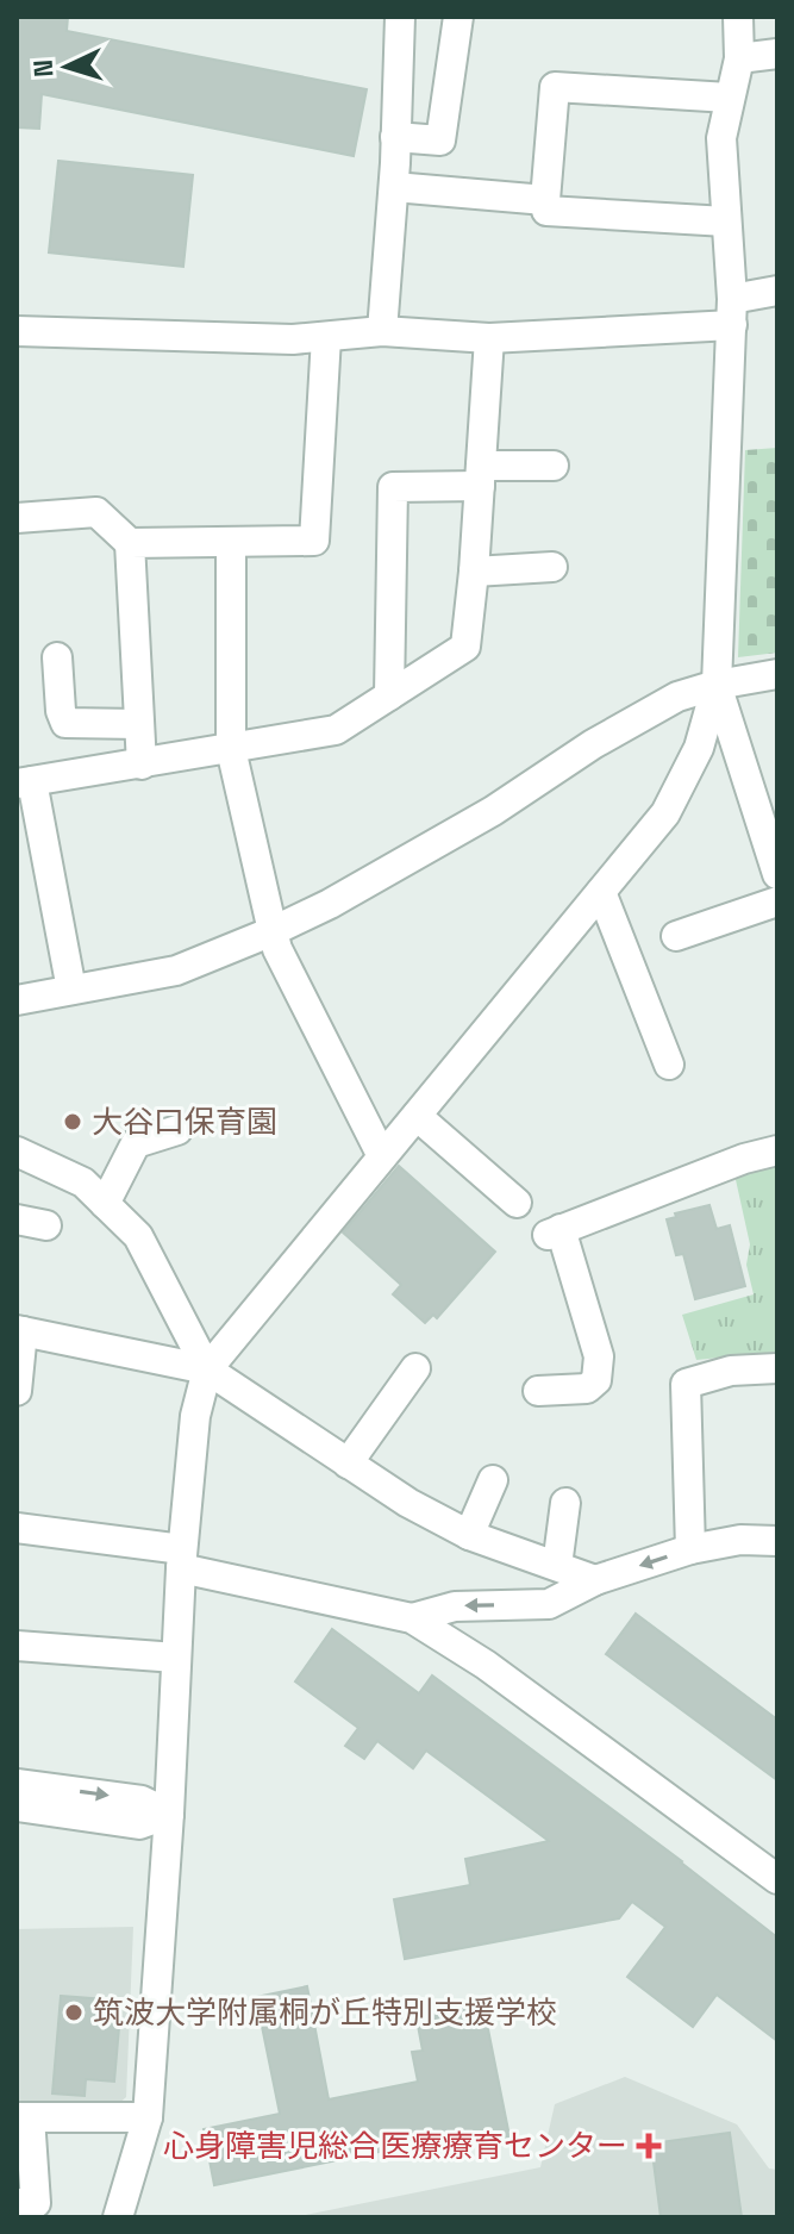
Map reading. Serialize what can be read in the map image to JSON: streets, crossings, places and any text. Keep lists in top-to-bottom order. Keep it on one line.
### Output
{"places":{"other":["大谷口保育園","筑波大学附属桐が丘特別支援学校"],"health":["心身障害児総合医療療育センター"]},"north":"left"}
